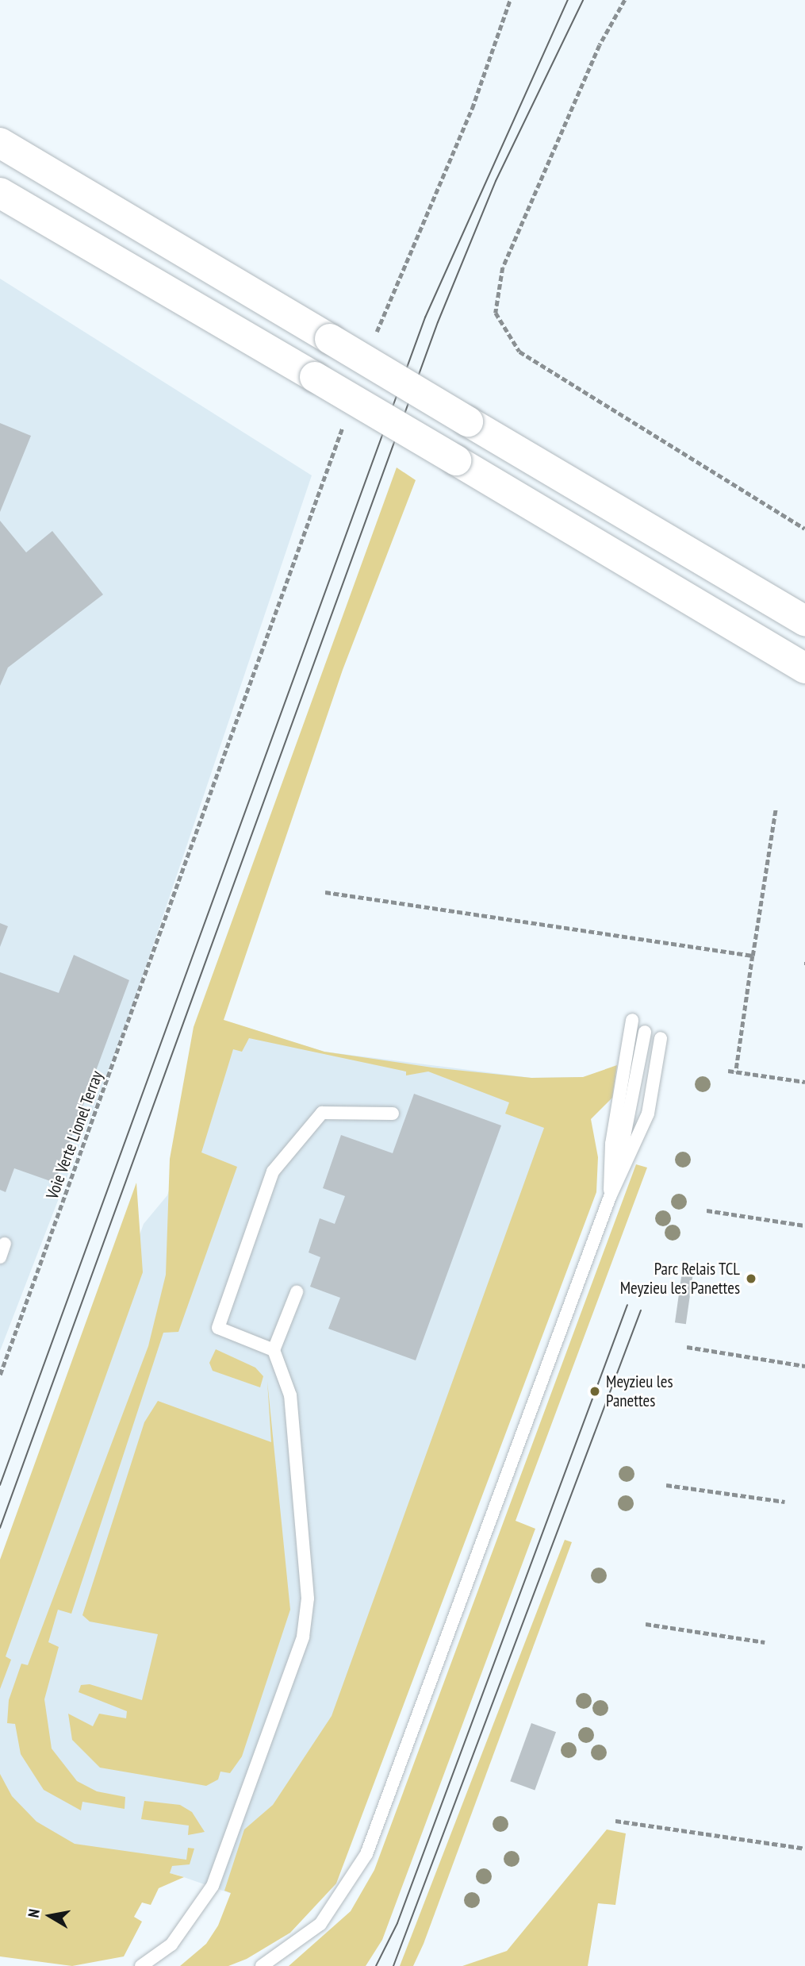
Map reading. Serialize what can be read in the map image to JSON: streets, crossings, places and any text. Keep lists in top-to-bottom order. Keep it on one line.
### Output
{"streets":{"path":["Voie Verte Lionel Terray"]},"places":["Parc Relais TCL Meyzieu les Panettes","Meyzieu les Panettes"],"north":"left"}
